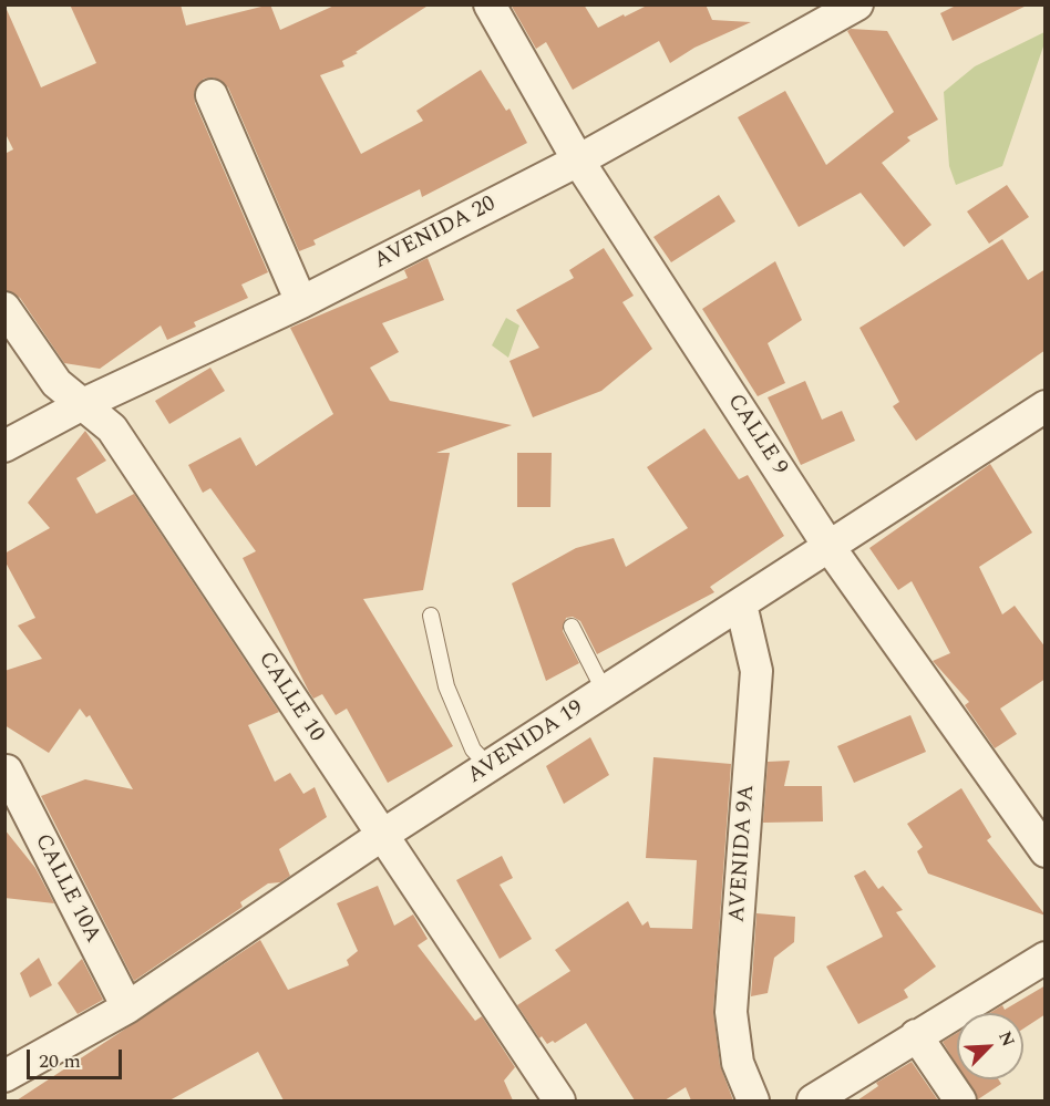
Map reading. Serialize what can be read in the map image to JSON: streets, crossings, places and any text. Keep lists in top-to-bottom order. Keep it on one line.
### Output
{"streets":{"street":["AVENIDA 20","CALLE 9","CALLE 10","AVENIDA 19","AVENIDA 9A","CALLE 10A"]},"crossings":[["AVENIDA 20","CALLE 9"],["AVENIDA 20","CALLE 10"],["CALLE 9","AVENIDA 19"],["CALLE 10","AVENIDA 19"],["AVENIDA 19","AVENIDA 9A"],["AVENIDA 19","CALLE 10A"]],"scale_bar":"20 m","north":"top right"}
